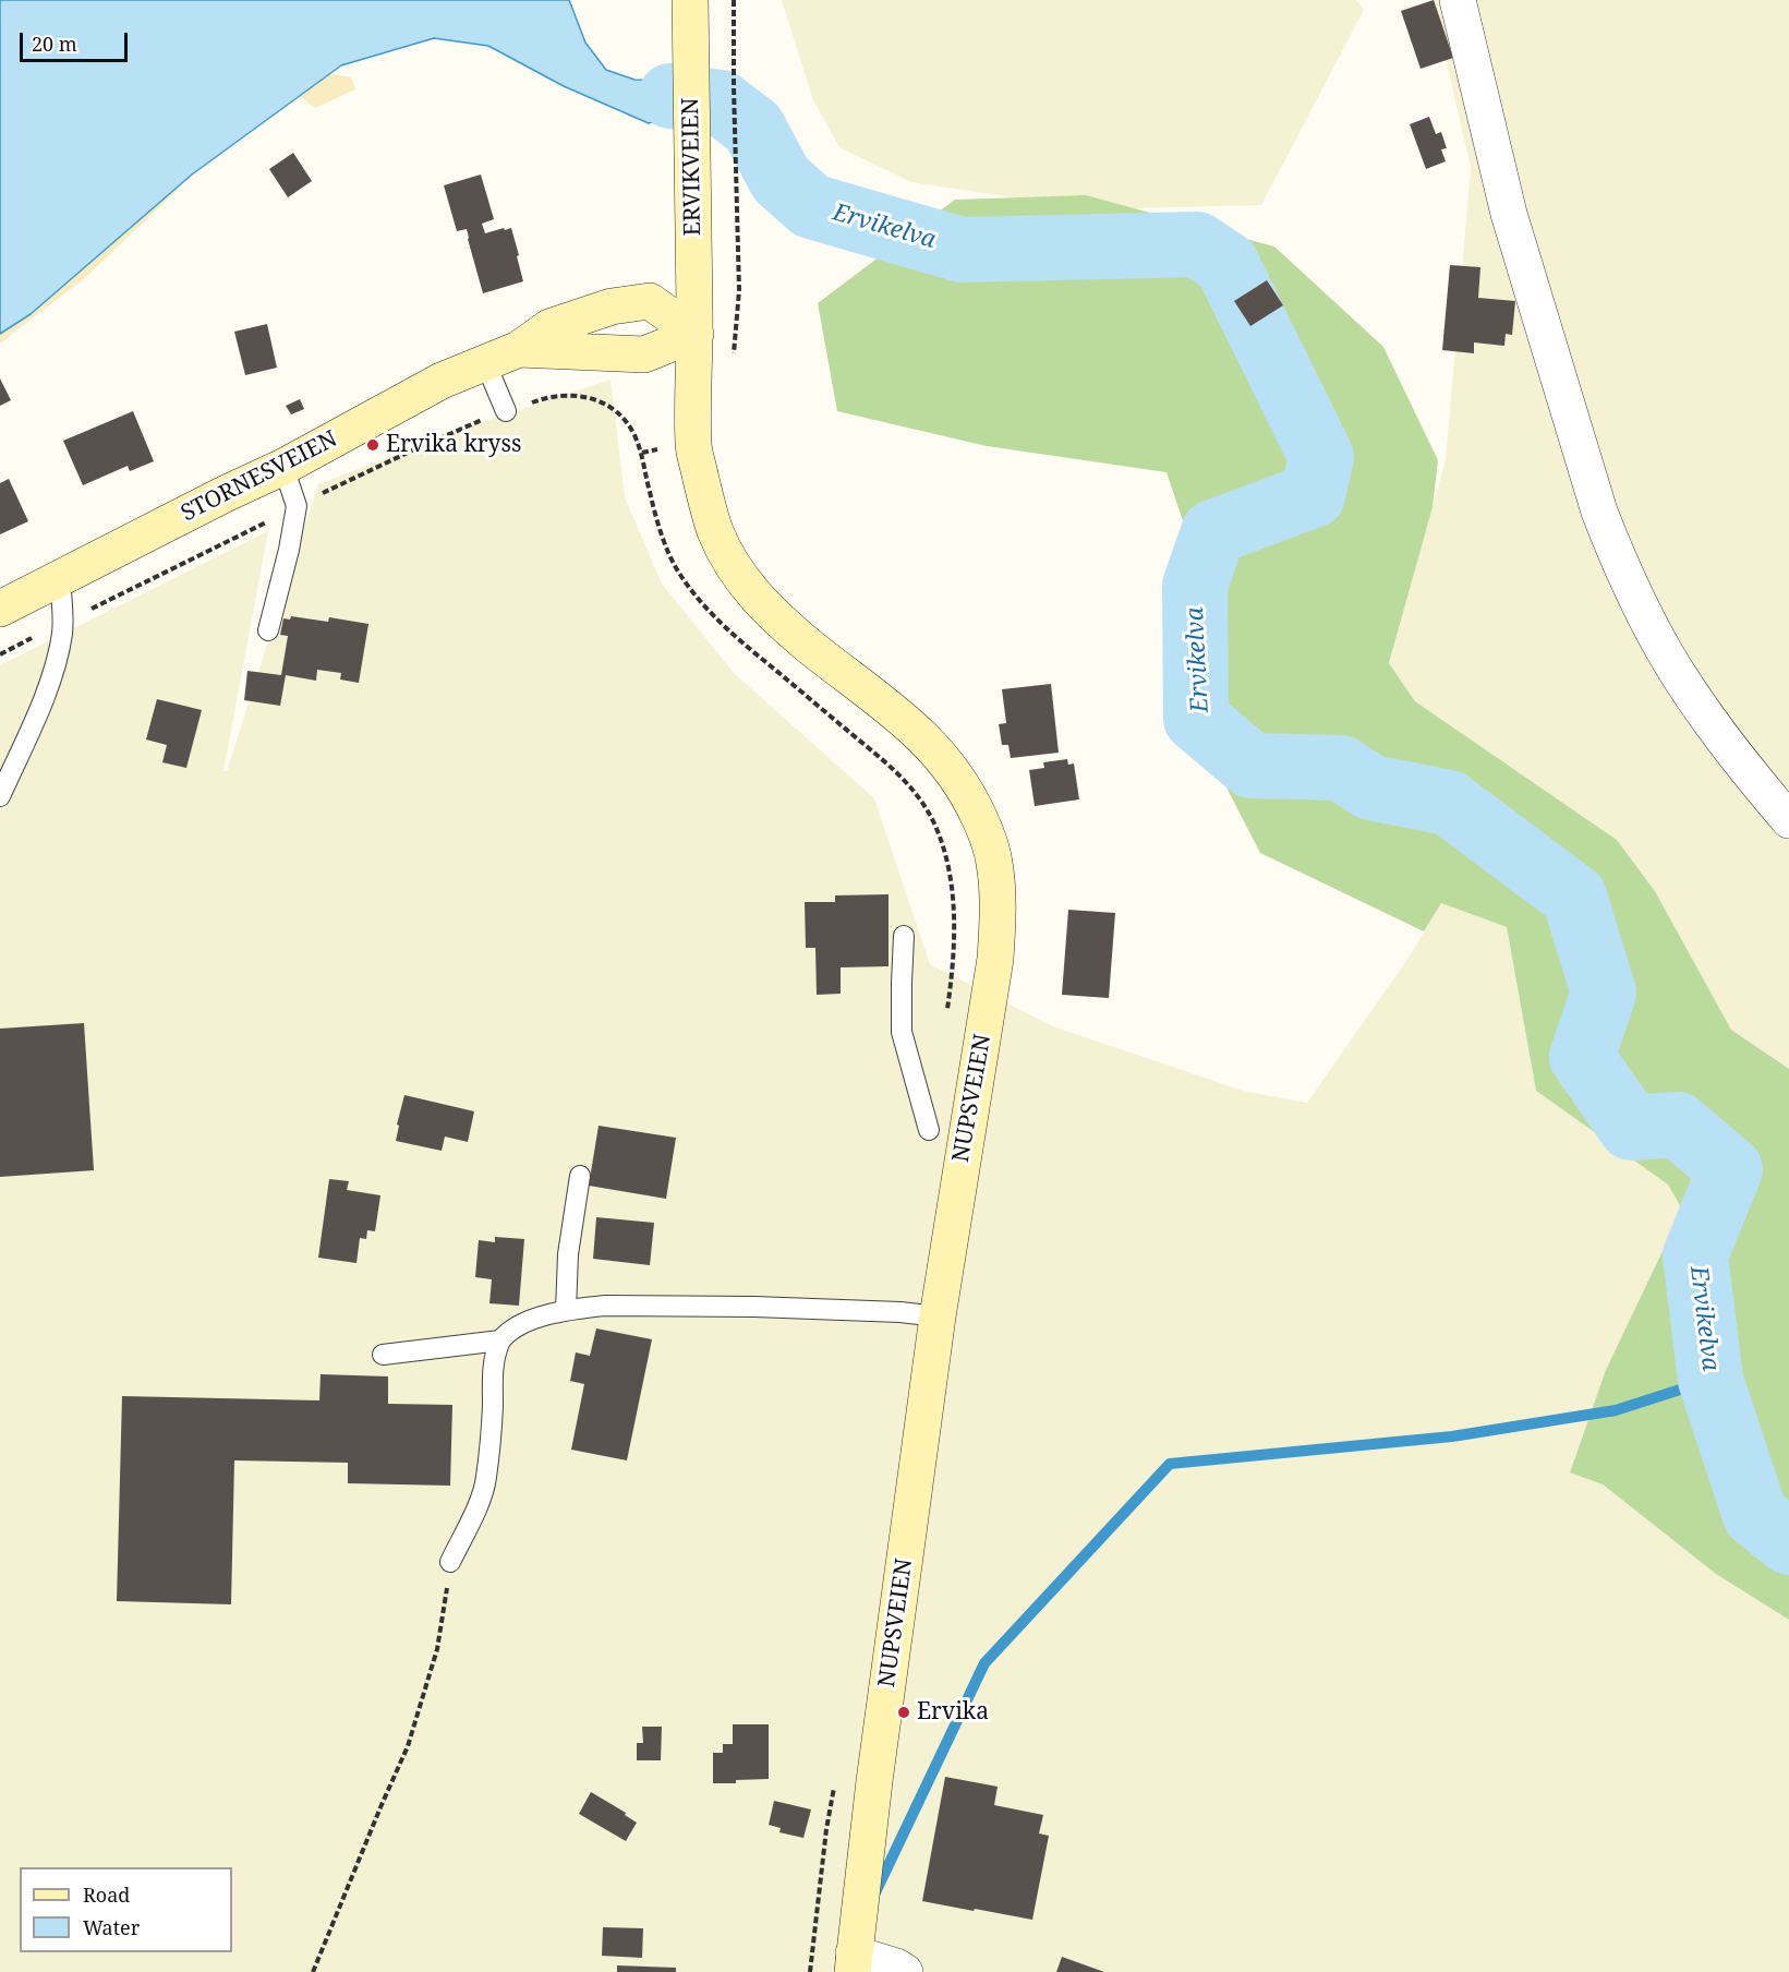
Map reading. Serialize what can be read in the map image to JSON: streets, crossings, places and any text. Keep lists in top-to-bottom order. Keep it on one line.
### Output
{"streets":{"main road":["ERVIKVEIEN","STORNESVEIEN","NUPSVEIEN"]},"crossings":[["ERVIKVEIEN","STORNESVEIEN"],["ERVIKVEIEN","NUPSVEIEN"],["STORNESVEIEN","NUPSVEIEN"]],"water":["Ervikelva"],"places":["Ervika kryss","Ervika"],"legend":["Road","Water"],"scale_bar":"20 m"}
